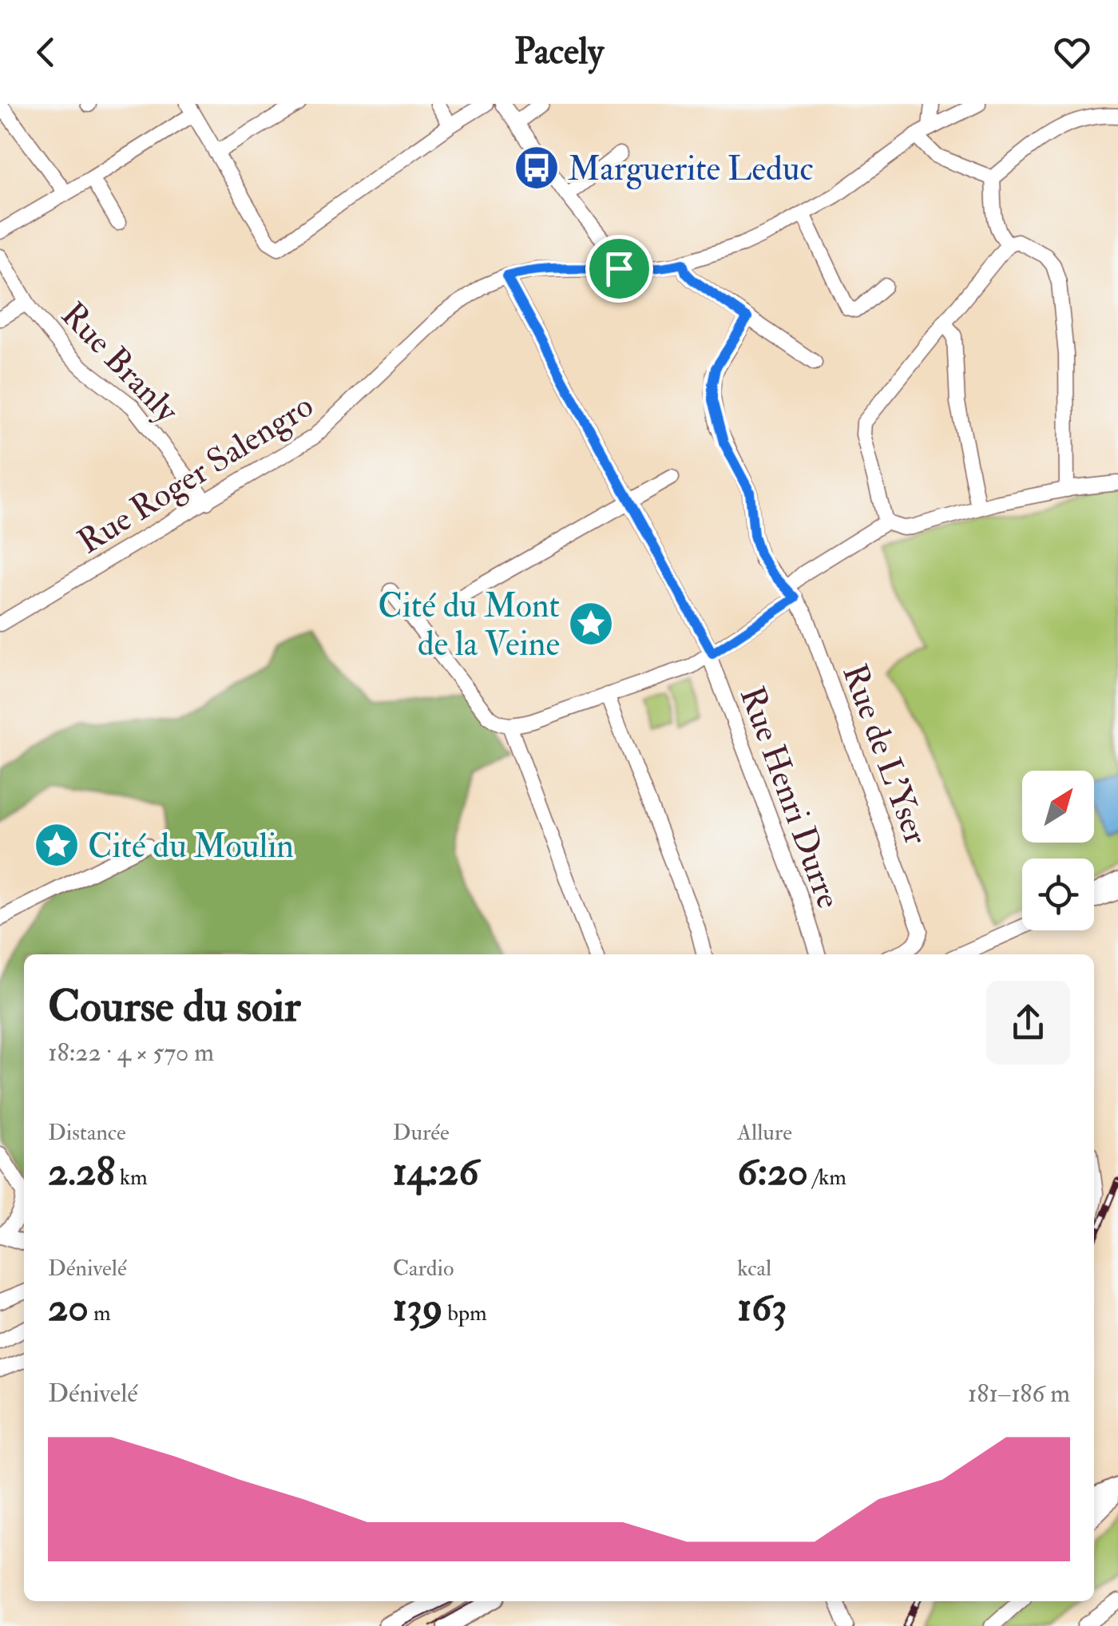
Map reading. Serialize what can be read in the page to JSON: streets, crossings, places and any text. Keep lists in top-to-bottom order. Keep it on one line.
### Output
{"streets":{"street":["Rue Branly","Rue Roger Salengro","Rue de L'Yser","Rue Henri Durre"]},"crossings":[["Rue Branly","Rue Roger Salengro"],["Rue Roger Salengro","Rue Henri Durre"]],"places":{"bus stop":["Marguerite Leduc"],"place":["Cité du Mont de la Veine","Cité du Moulin"]},"north":"top right","page":{"header":"Pacely","heading":["Course du soir","18:22 · 4 × 570 m"],"stats":[["Distance","2.28 km"],["Durée","14:26"],["Allure","6:20 /km"],["Dénivelé","20 m"],["Cardio","139 bpm"],["kcal","163"]],"chart":["Dénivelé","181–186 m"]}}
